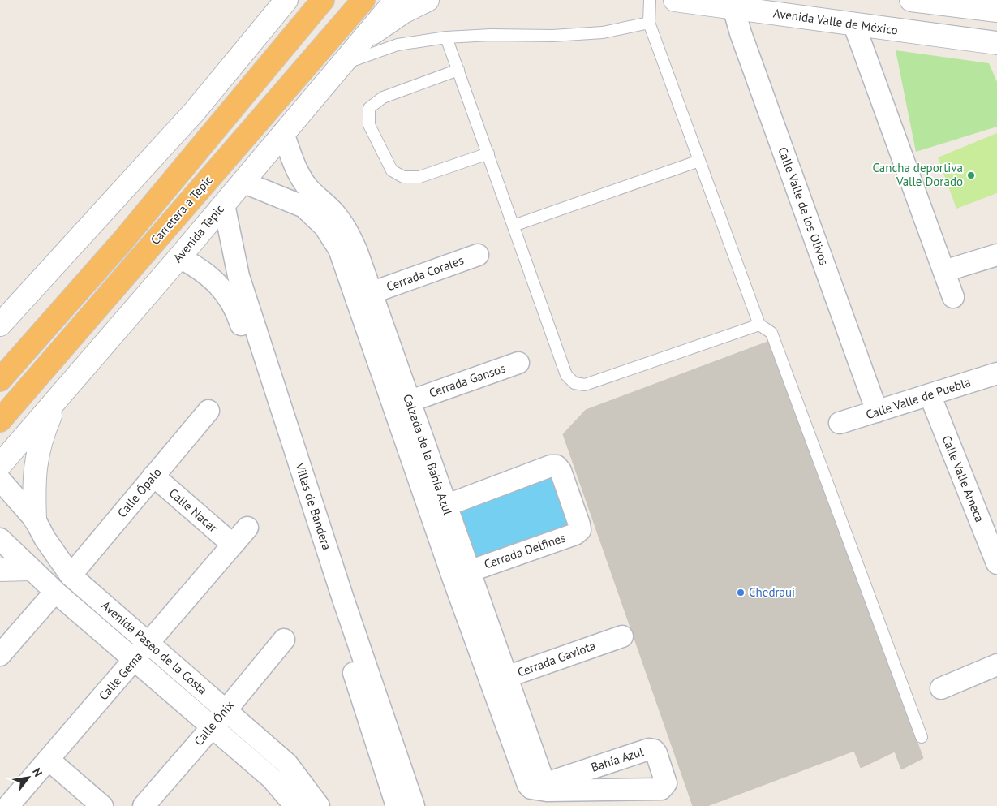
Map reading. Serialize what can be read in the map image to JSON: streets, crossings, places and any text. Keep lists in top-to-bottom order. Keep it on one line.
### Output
{"streets":{"highway":["Carretera a Tepic"],"main road":["Avenida Valle de México","Avenida Tepic"],"street":["Calle Valle de los Olivos","Cerrada Corales","Cerrada Gansos","Calle Valle de Puebla","Calzada de la Bahía Azul","Calle Valle Ameca","Calle Ópalo","Villas de Bandera","Calle Nácar","Cerrada Delfines","Avenida Paseo de la Costa","Cerrada Gaviota","Calle Gema","Calle Ónix","Bahía Azul"]},"crossings":[["Avenida Valle de México","Calle Valle de los Olivos"],["Calle Valle de los Olivos","Calle Valle de Puebla"],["Avenida Tepic","Calzada de la Bahía Azul"],["Avenida Tepic","Villas de Bandera"],["Cerrada Corales","Calzada de la Bahía Azul"],["Cerrada Gansos","Calzada de la Bahía Azul"],["Calle Valle de Puebla","Calle Valle Ameca"],["Calzada de la Bahía Azul","Cerrada Delfines"],["Calzada de la Bahía Azul","Cerrada Gaviota"],["Calzada de la Bahía Azul","Bahía Azul"],["Calle Ópalo","Calle Nácar"],["Calle Ópalo","Avenida Paseo de la Costa"],["Calle Nácar","Calle Gema"],["Avenida Paseo de la Costa","Calle Gema"],["Avenida Paseo de la Costa","Calle Ónix"]],"places":["Cancha deportiva Valle Dorado","Chedraui"],"north":"top right"}
